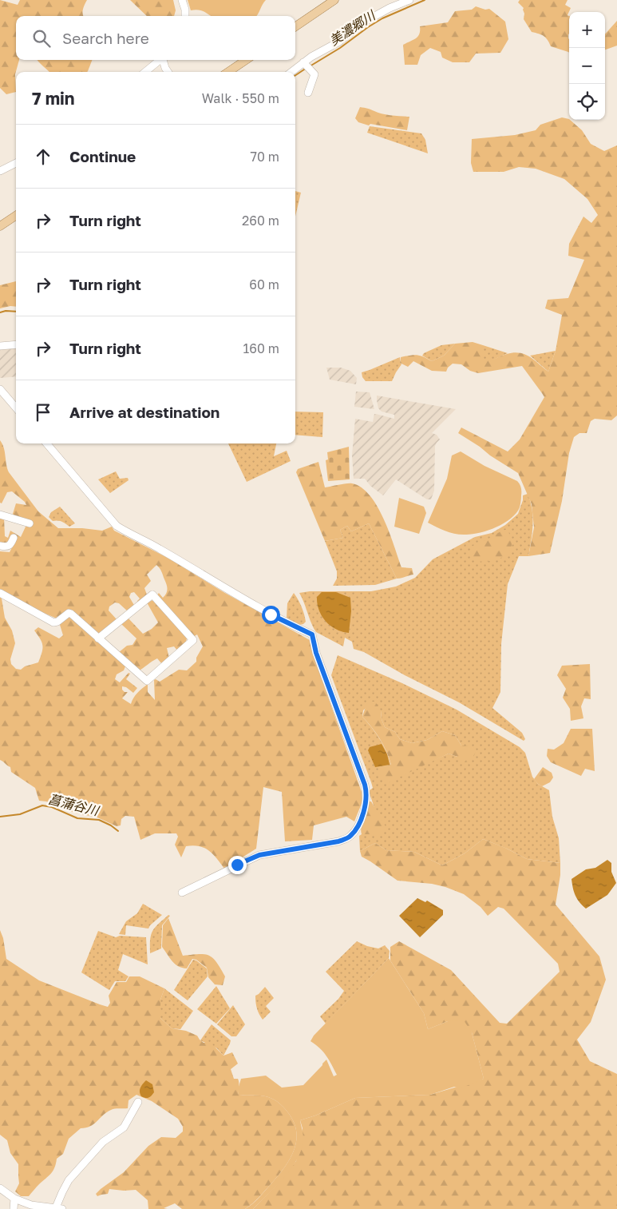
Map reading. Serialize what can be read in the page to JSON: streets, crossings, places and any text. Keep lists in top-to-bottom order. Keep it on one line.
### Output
{"water":["美濃郷川","菖蒲谷川"],"page":{"map_buttons":["+","−"],"search":"Search here","heading":["7 min","Walk · 550 m"],"list":[["Continue","70 m"],["Turn right","260 m"],["Turn right","60 m"],["Turn right","160 m"],"Arrive at destination"]}}
